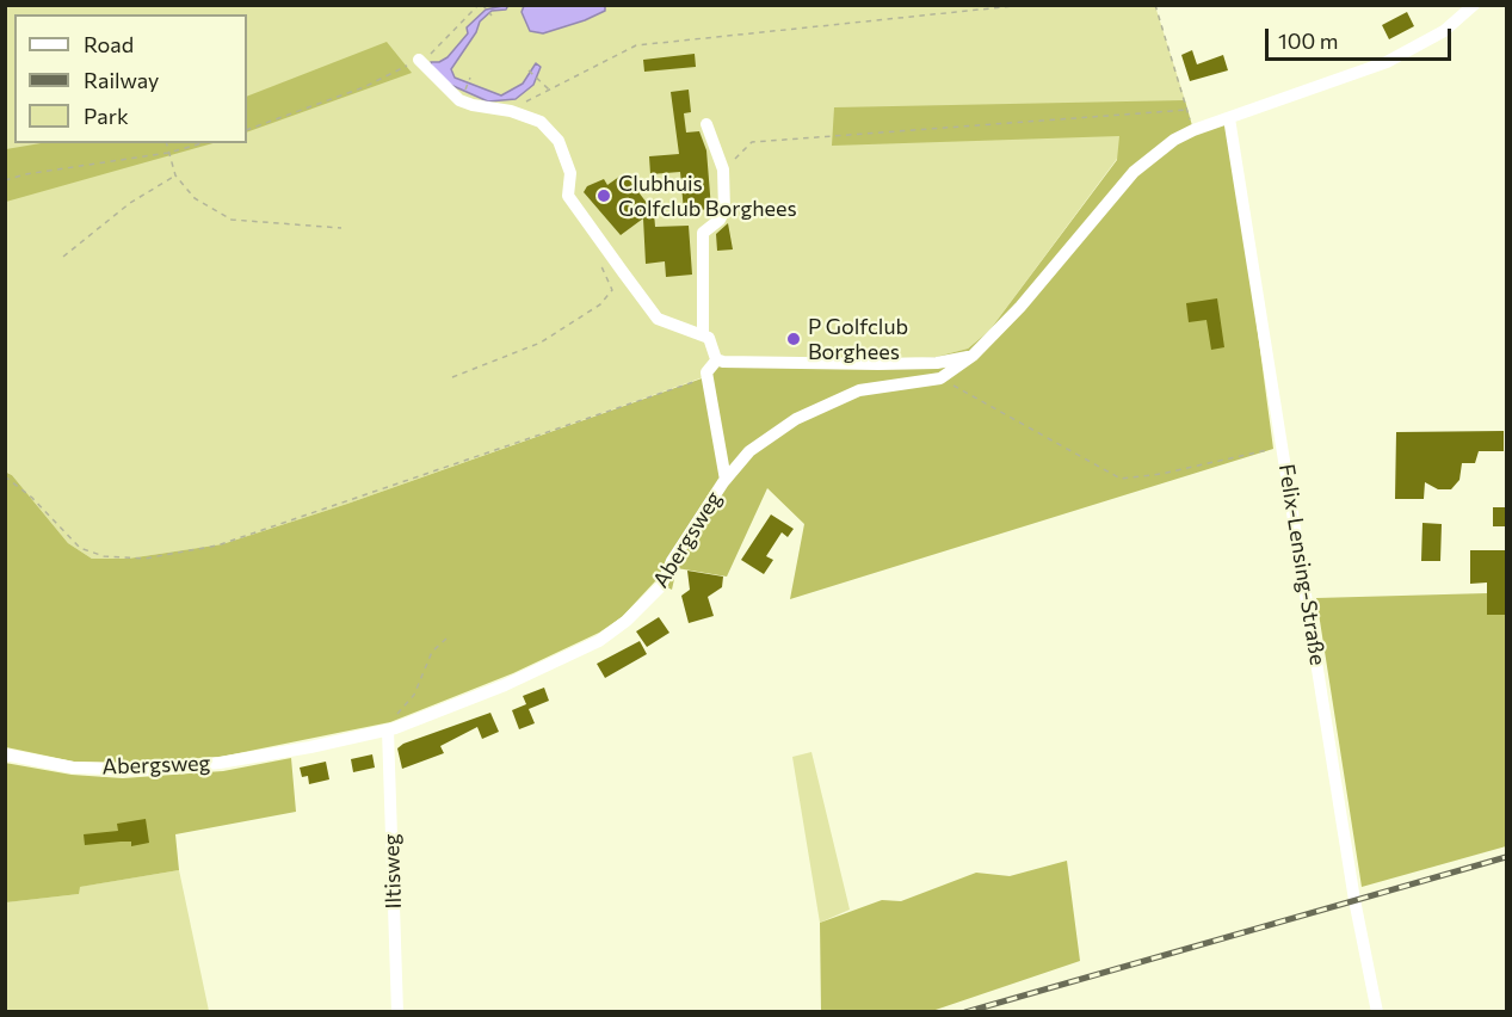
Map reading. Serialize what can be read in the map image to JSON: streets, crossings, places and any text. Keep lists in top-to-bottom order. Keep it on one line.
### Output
{"streets":{"street":["Abergsweg","Felix-Lensing-Straße","Iltisweg"]},"crossings":[["Abergsweg","Felix-Lensing-Straße"],["Abergsweg","Iltisweg"]],"places":["Clubhuis Golfclub Borghees","P Golfclub Borghees"],"legend":["Road","Railway","Park"],"scale_bar":"100 m"}
